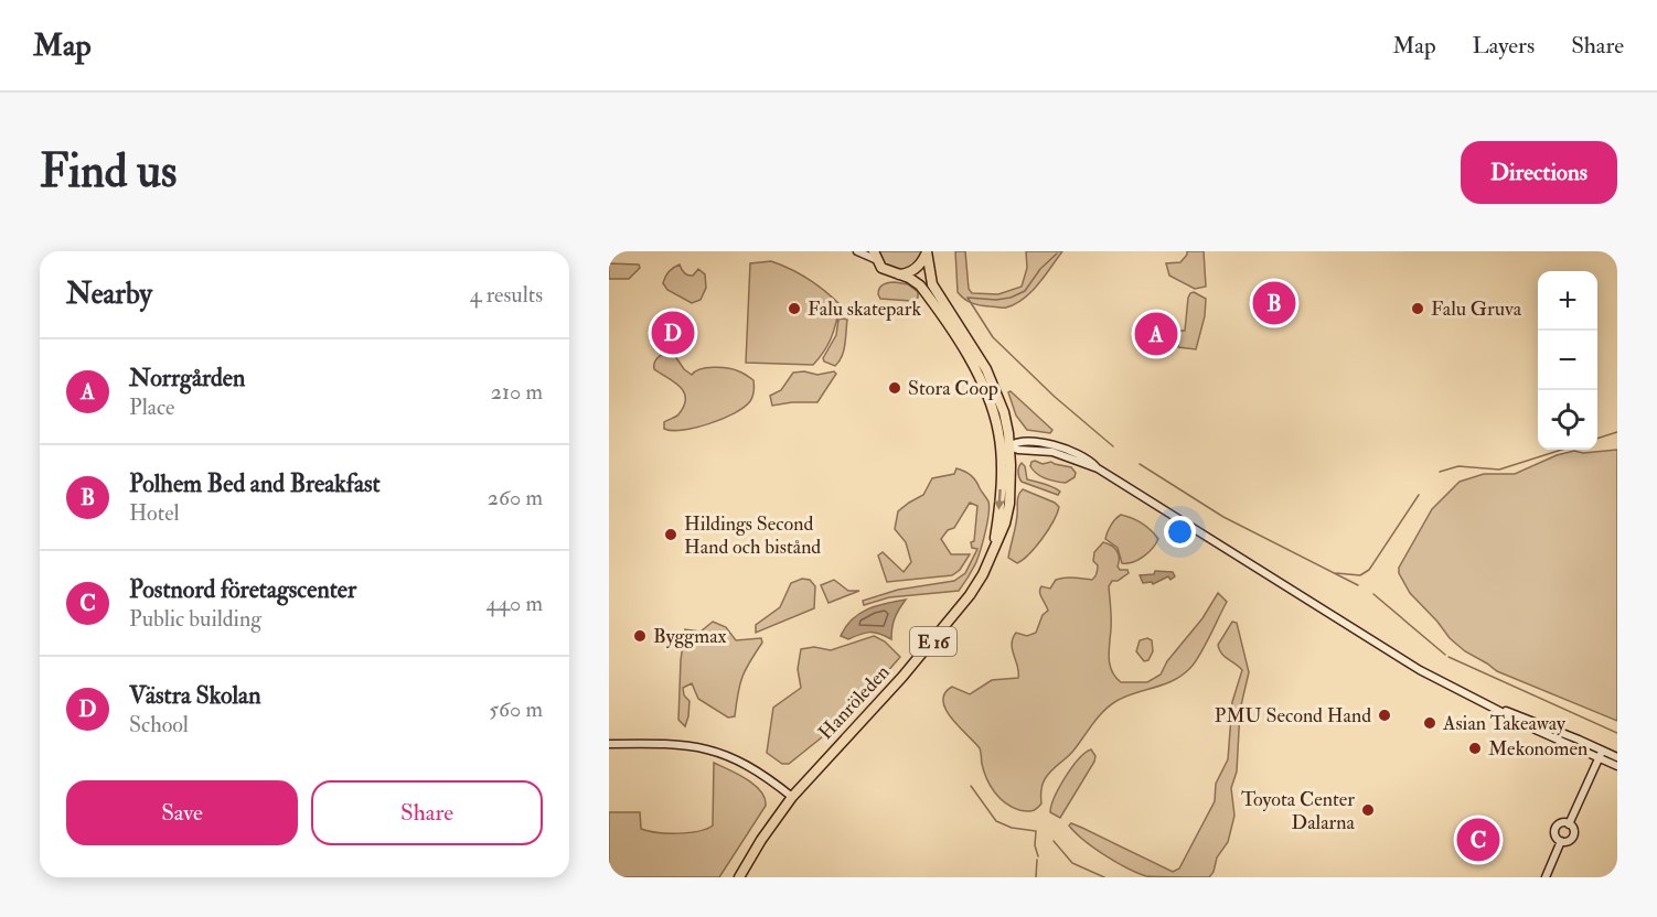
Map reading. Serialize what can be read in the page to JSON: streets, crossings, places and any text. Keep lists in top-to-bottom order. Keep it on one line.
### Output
{"streets":{"highway":["E 16","Hanröleden"]},"crossings":[["E 16","Hanröleden"]],"places":["Falu skatepark","Falu Gruva","Stora Coop","Hildings Second Hand och bistånd","Byggmax","PMU Second Hand","Asian Takeaway","Mekonomen","Toyota Center Dalarna"],"page":{"header":"Map","nav":["Map","Layers","Share"],"buttons":["Directions",["Save","Share"]],"title":"Find us","heading":["Nearby","4 results"],"map_buttons":["+","−"],"pins":["B","D","A","C"],"list":[{"mark":"A","name":"Norrgården","note":"Place","value":"210 m"},{"mark":"B","name":"Polhem Bed and Breakfast","note":"Hotel","value":"260 m"},{"mark":"C","name":"Postnord företagscenter","note":"Public building","value":"440 m"},{"mark":"D","name":"Västra Skolan","note":"School","value":"560 m"}]}}
